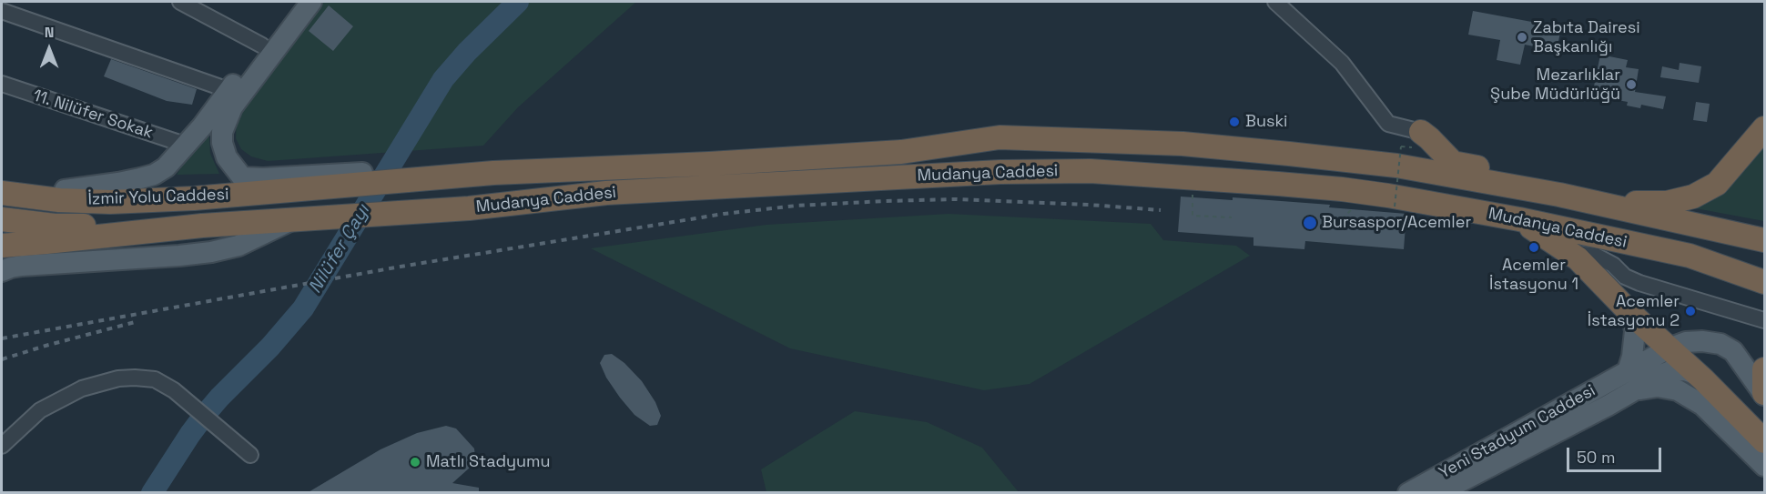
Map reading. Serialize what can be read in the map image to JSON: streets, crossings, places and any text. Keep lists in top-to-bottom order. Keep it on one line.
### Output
{"streets":{"highway":["Mudanya Caddesi","İzmir Yolu Caddesi"],"main road":["Yeni Stadyum Caddesi"],"street":["11. Nilüfer Sokak"]},"crossings":[["Mudanya Caddesi","İzmir Yolu Caddesi"]],"water":["Nilüfer Çayı"],"places":["Zabıta Dairesi Başkanlığı","Mezarlıklar Şube Müdürlüğü","Buski","Bursaspor/Acemler","Acemler İstasyonu 1","Acemler İstasyonu 2","Matlı Stadyumu"],"scale_bar":"50 m","north":"top"}
